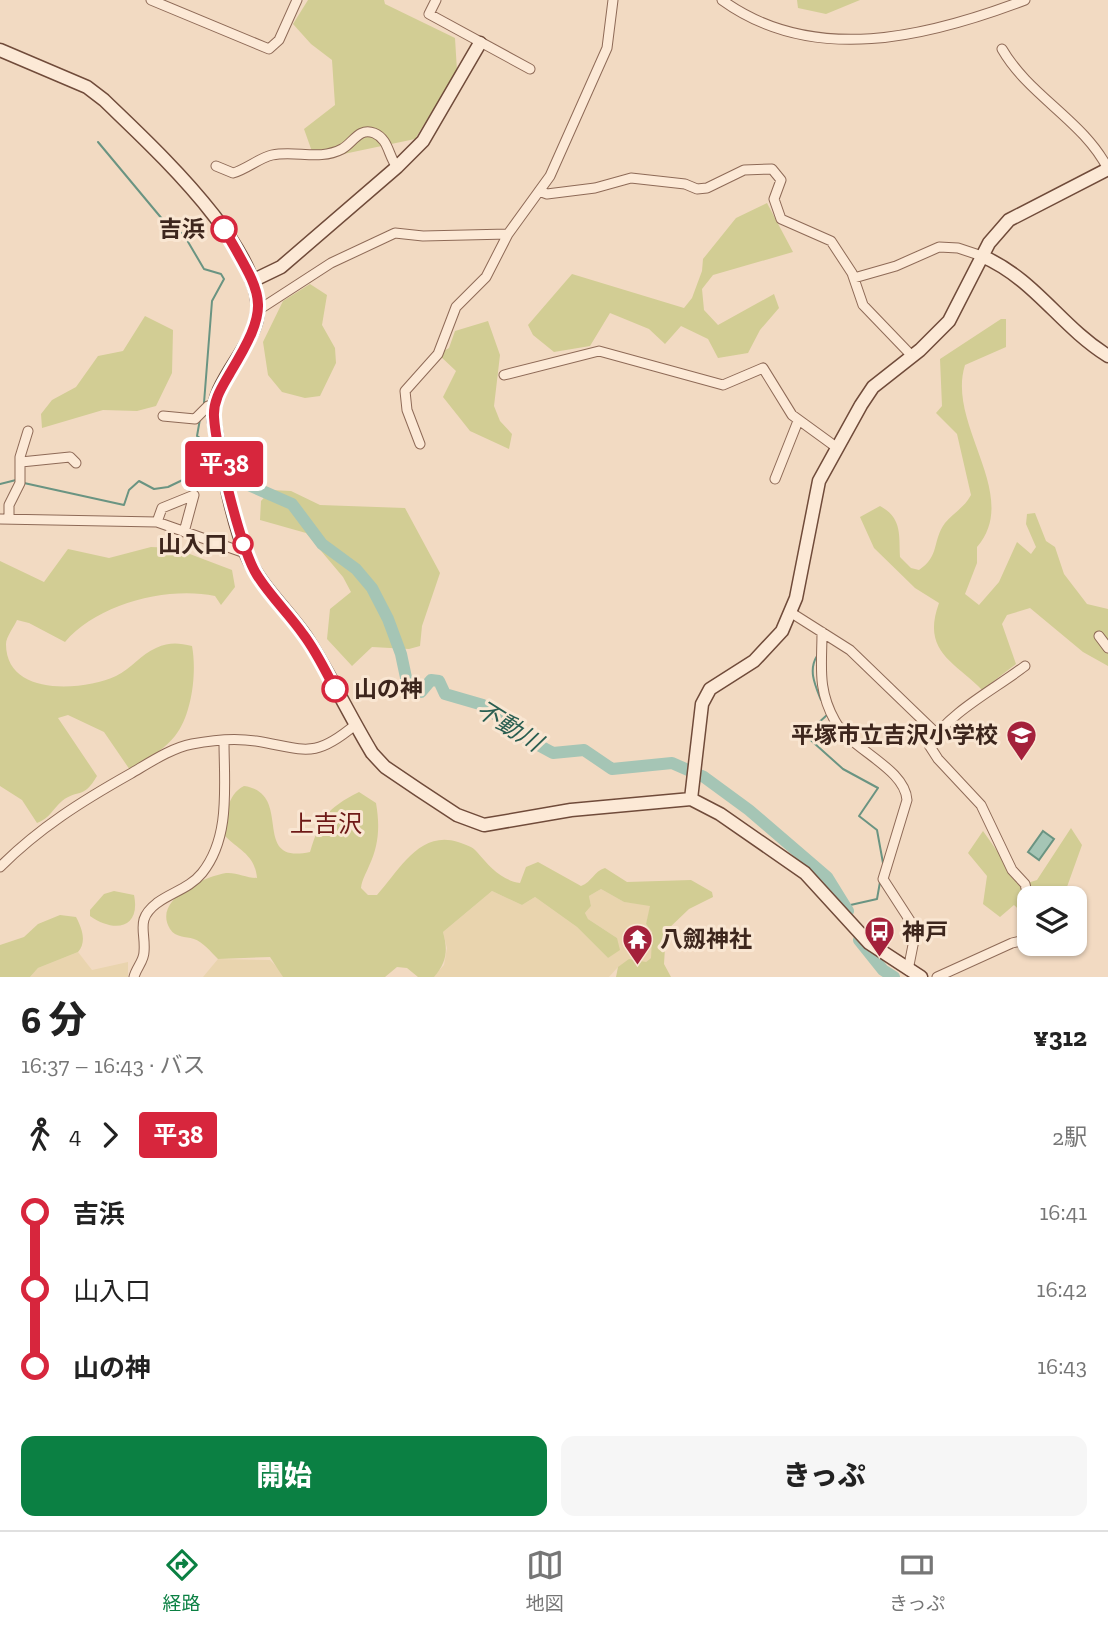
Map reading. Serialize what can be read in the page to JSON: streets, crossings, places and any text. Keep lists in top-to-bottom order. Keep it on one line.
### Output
{"districts":["上吉沢"],"water":["不動川"],"places":{"other":["吉浜","山入口","山の神"],"school or university":["平塚市立吉沢小学校"],"bus stop":["神戸"],"temple":["八劔神社"]},"lines":["bus line 平38"],"page":{"on_map":"平38","heading":["6 分","16:37 – 16:43 · バス","¥312"],"legs":["4","平38","2駅"],"list":[{"name":"吉浜","value":"16:41"},{"name":"山入口","value":"16:42"},{"name":"山の神","value":"16:43"}],"buttons":["開始","きっぷ"],"tabs":["経路","地図","きっぷ"]}}
